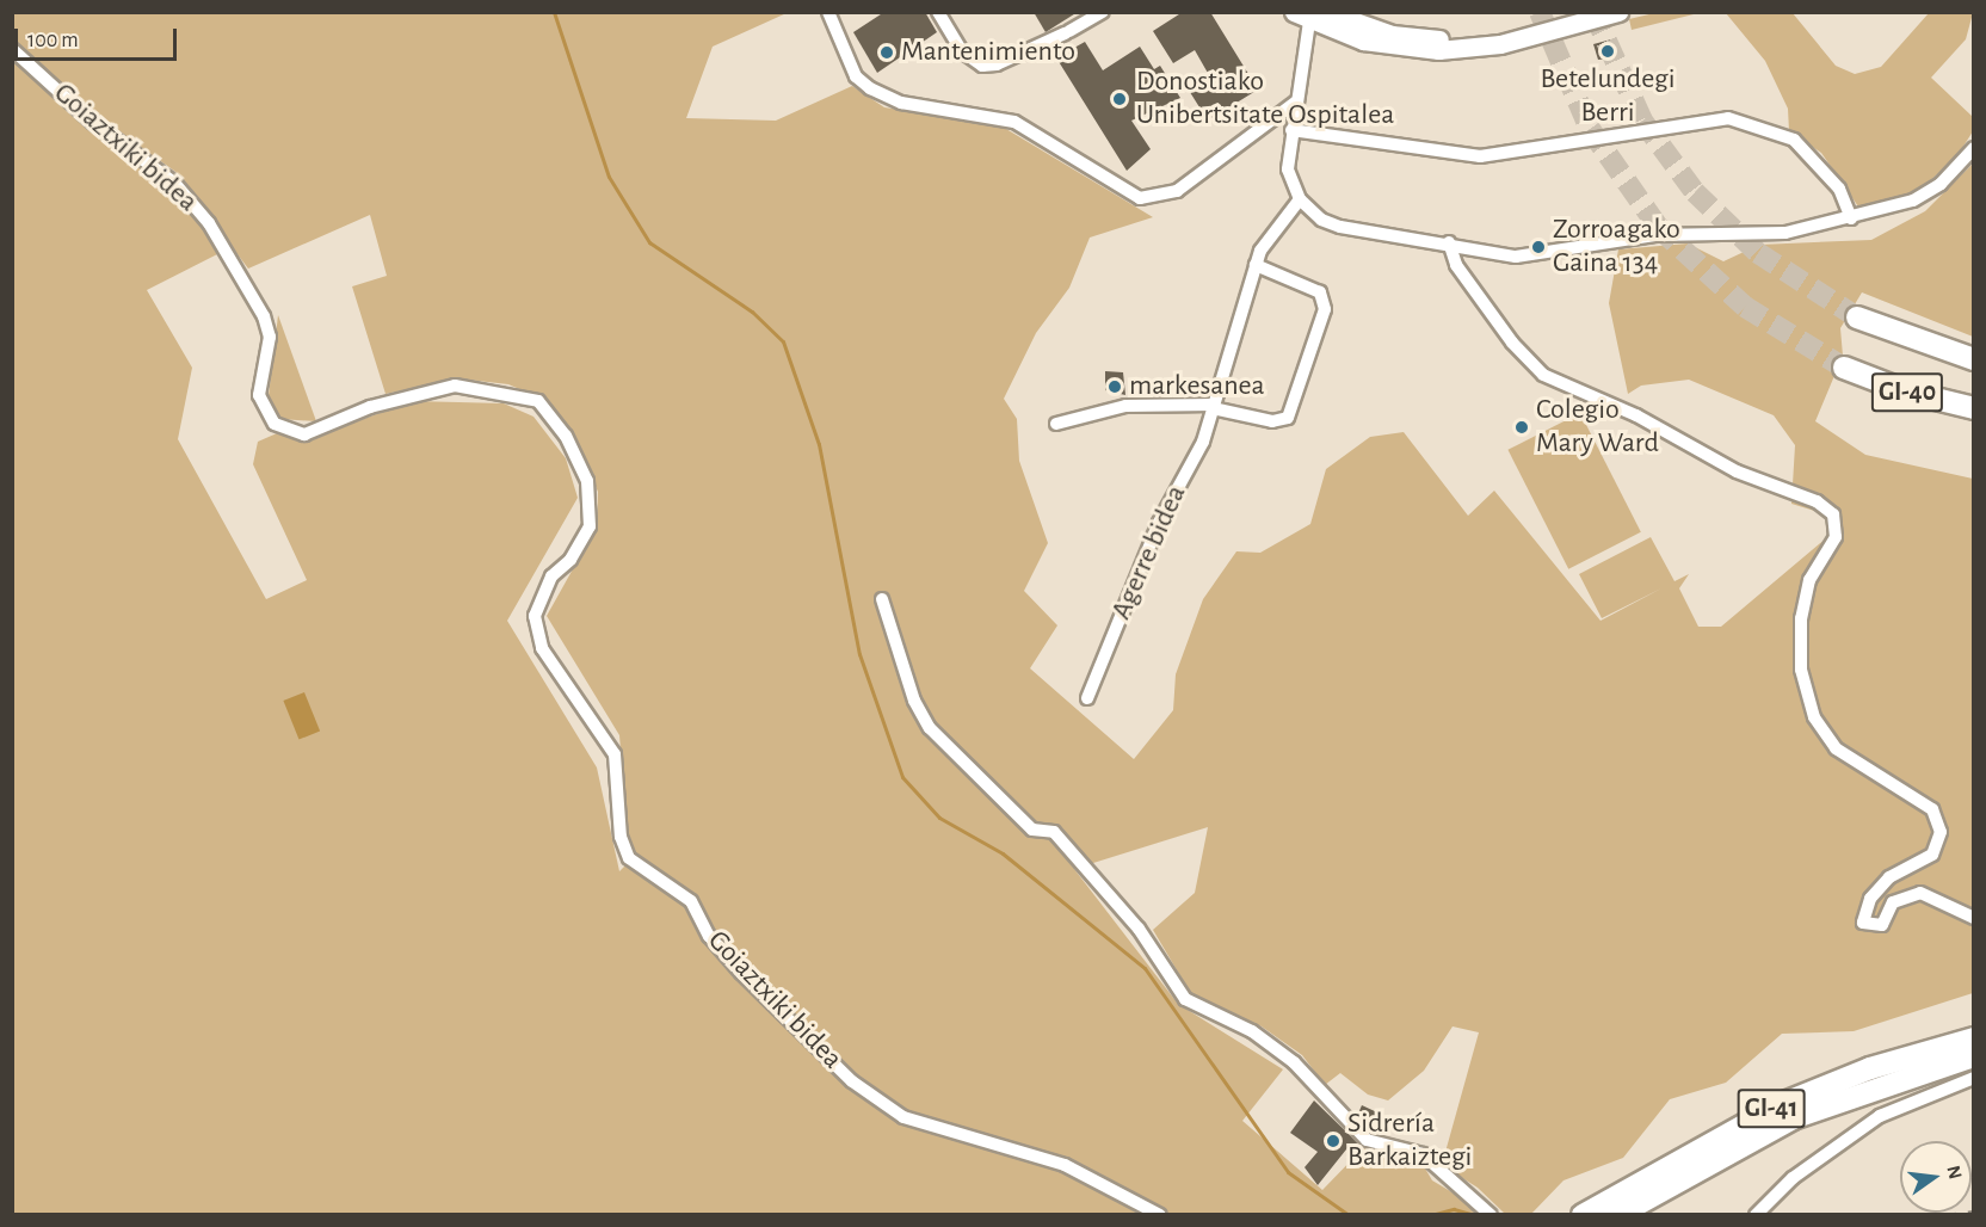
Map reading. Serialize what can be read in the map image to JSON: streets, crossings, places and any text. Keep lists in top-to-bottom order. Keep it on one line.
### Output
{"streets":{"highway":["GI-40","GI-41"],"street":["Goiaztxiki bidea","Agerre bidea"]},"places":["Betelundegi Berri","Mantenimiento","Donostiako Unibertsitate Ospitalea","Zorroagako Gaina 134","markesanea","Colegio Mary Ward","Sidrería Barkaiztegi"],"scale_bar":"100 m","north":"right"}
